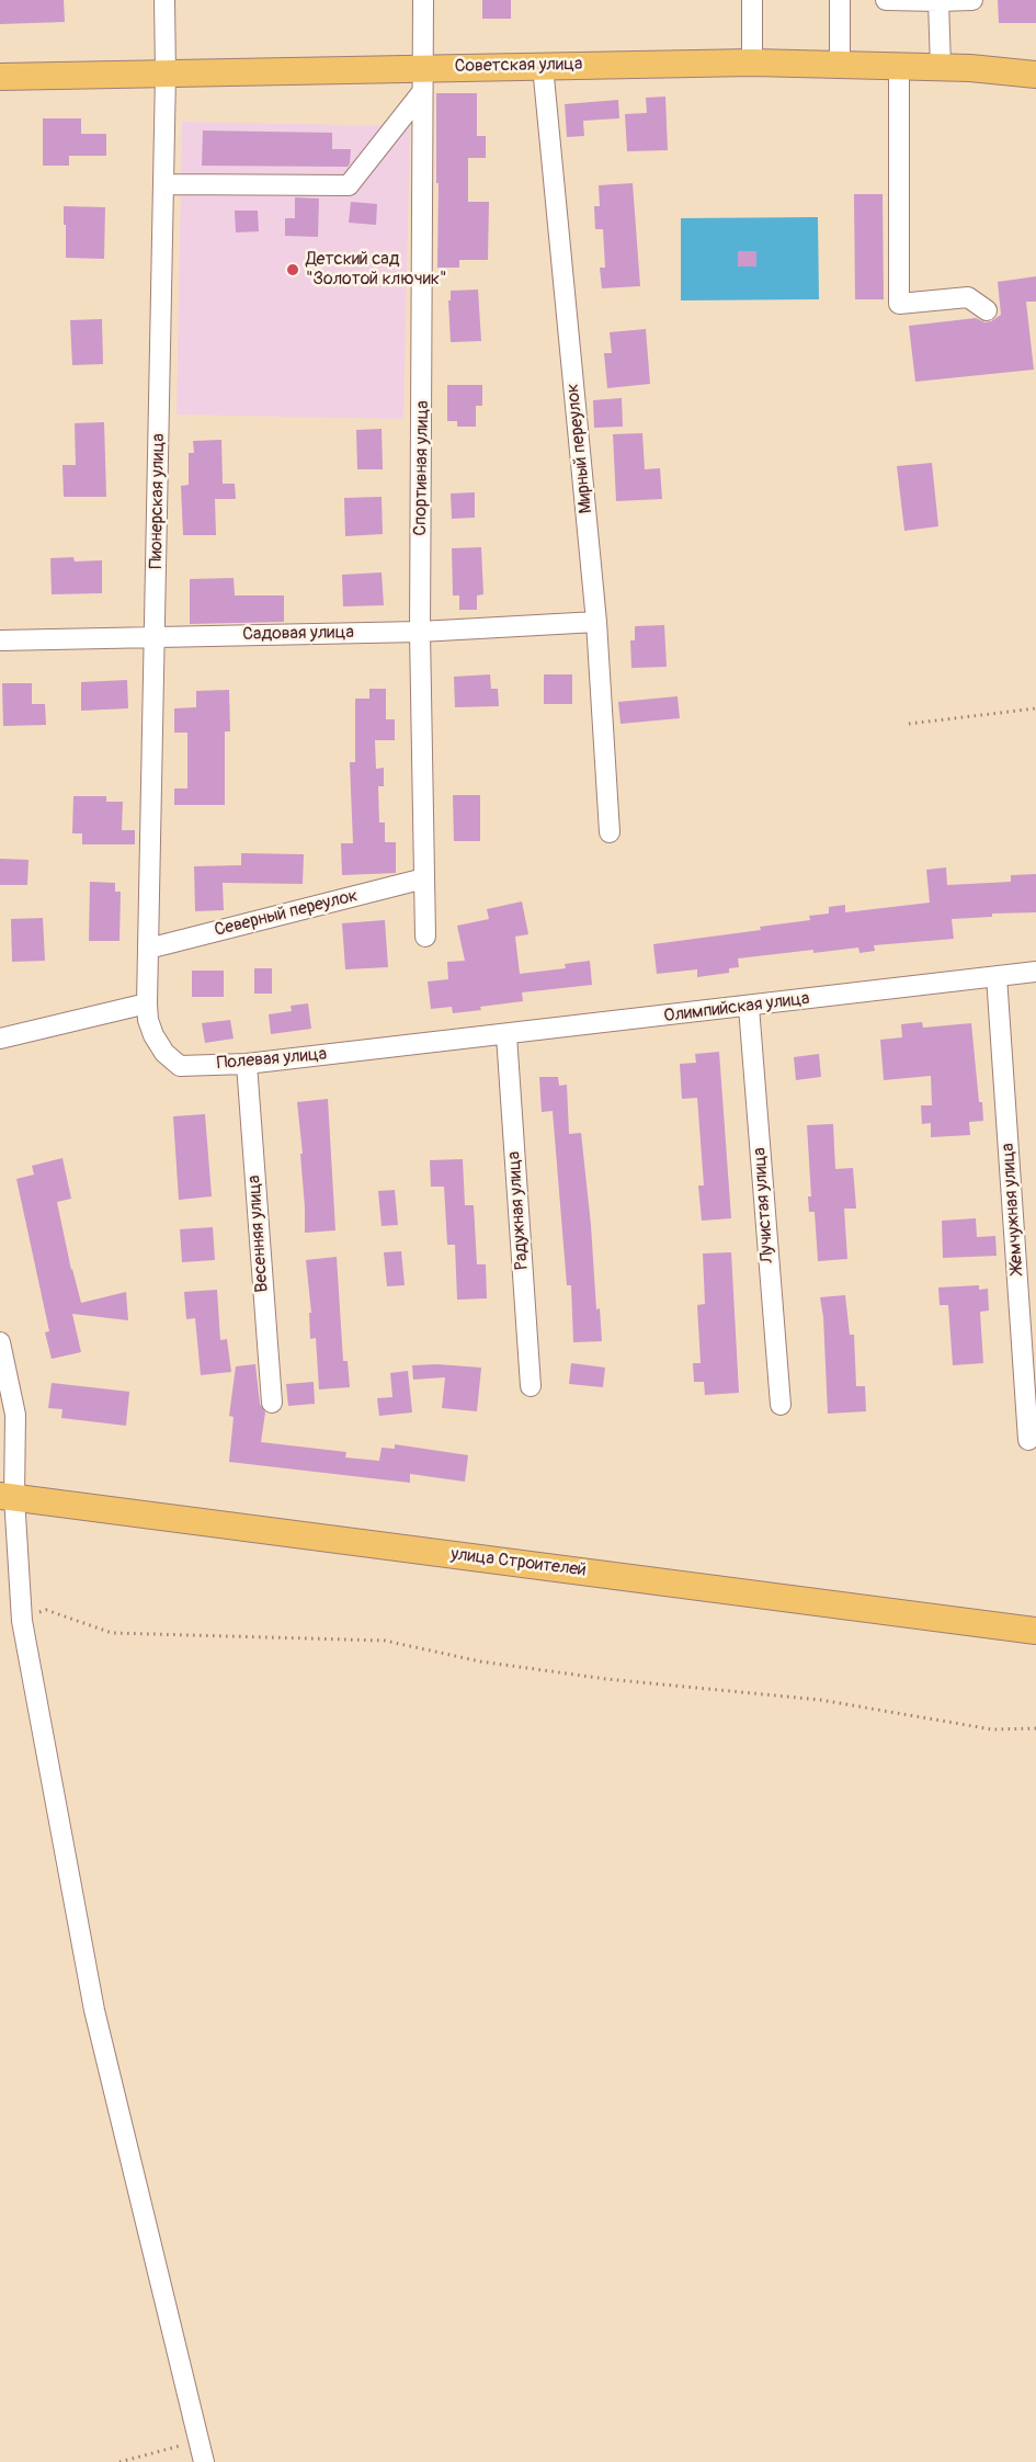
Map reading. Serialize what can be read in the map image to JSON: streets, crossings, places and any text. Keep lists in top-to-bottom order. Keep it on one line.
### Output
{"streets":{"main road":["Советская улица","улица Строителей"],"street":["Мирный переулок","Спортивная улица","Пионерская улица","Садовая улица","Северный переулок","Олимпийская улица","Полевая улица","Лучистая улица","Жемчужная улица","Радужная улица","Весенняя улица"]},"crossings":[["Советская улица","Мирный переулок"],["Советская улица","Спортивная улица"],["Советская улица","Пионерская улица"],["Мирный переулок","Садовая улица"],["Спортивная улица","Садовая улица"],["Спортивная улица","Северный переулок"],["Пионерская улица","Садовая улица"],["Пионерская улица","Северный переулок"],["Пионерская улица","Полевая улица"],["Олимпийская улица","Полевая улица"],["Олимпийская улица","Лучистая улица"],["Олимпийская улица","Жемчужная улица"],["Олимпийская улица","Радужная улица"],["Полевая улица","Весенняя улица"]],"places":["Детский сад \"Золотой ключик\""]}
